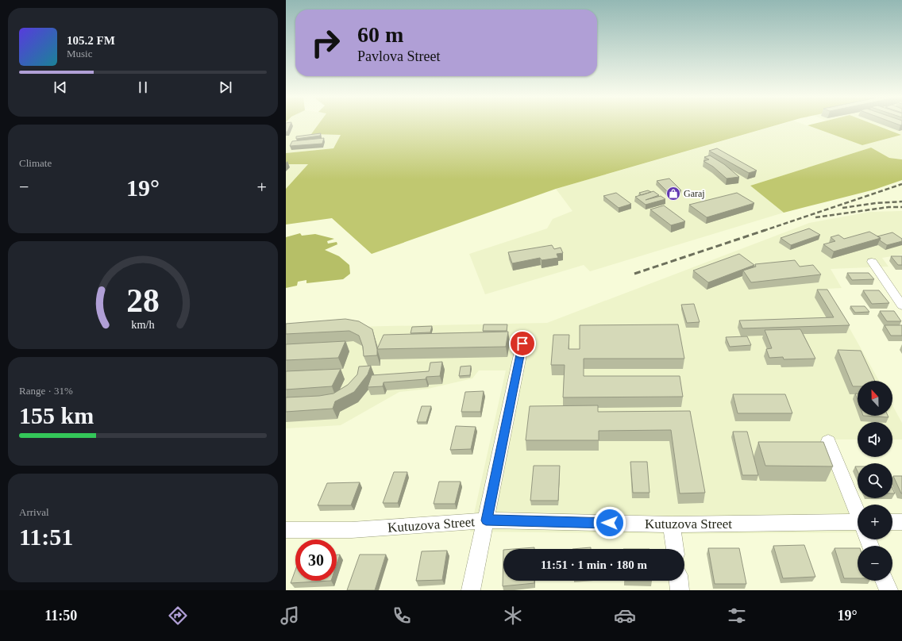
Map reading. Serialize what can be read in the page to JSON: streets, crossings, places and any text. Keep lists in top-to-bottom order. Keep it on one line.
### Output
{"streets":{"street":["Kutuzova Street"]},"places":{"shop":["Garaj"]},"north":"top","page":{"turn":["60 m","Pavlova Street"],"song":["105.2 FM","Music"],"tile":["Climate",["Range · 31%","155 km"],["Arrival","11:51"]],"heat":["−","19°","+"],"map_buttons":["+","−"],"limit":"30","trip":"11:51 · 1 min · 180 m","tabs":["11:50","19°"],"gauge":["28","km/h"]}}
